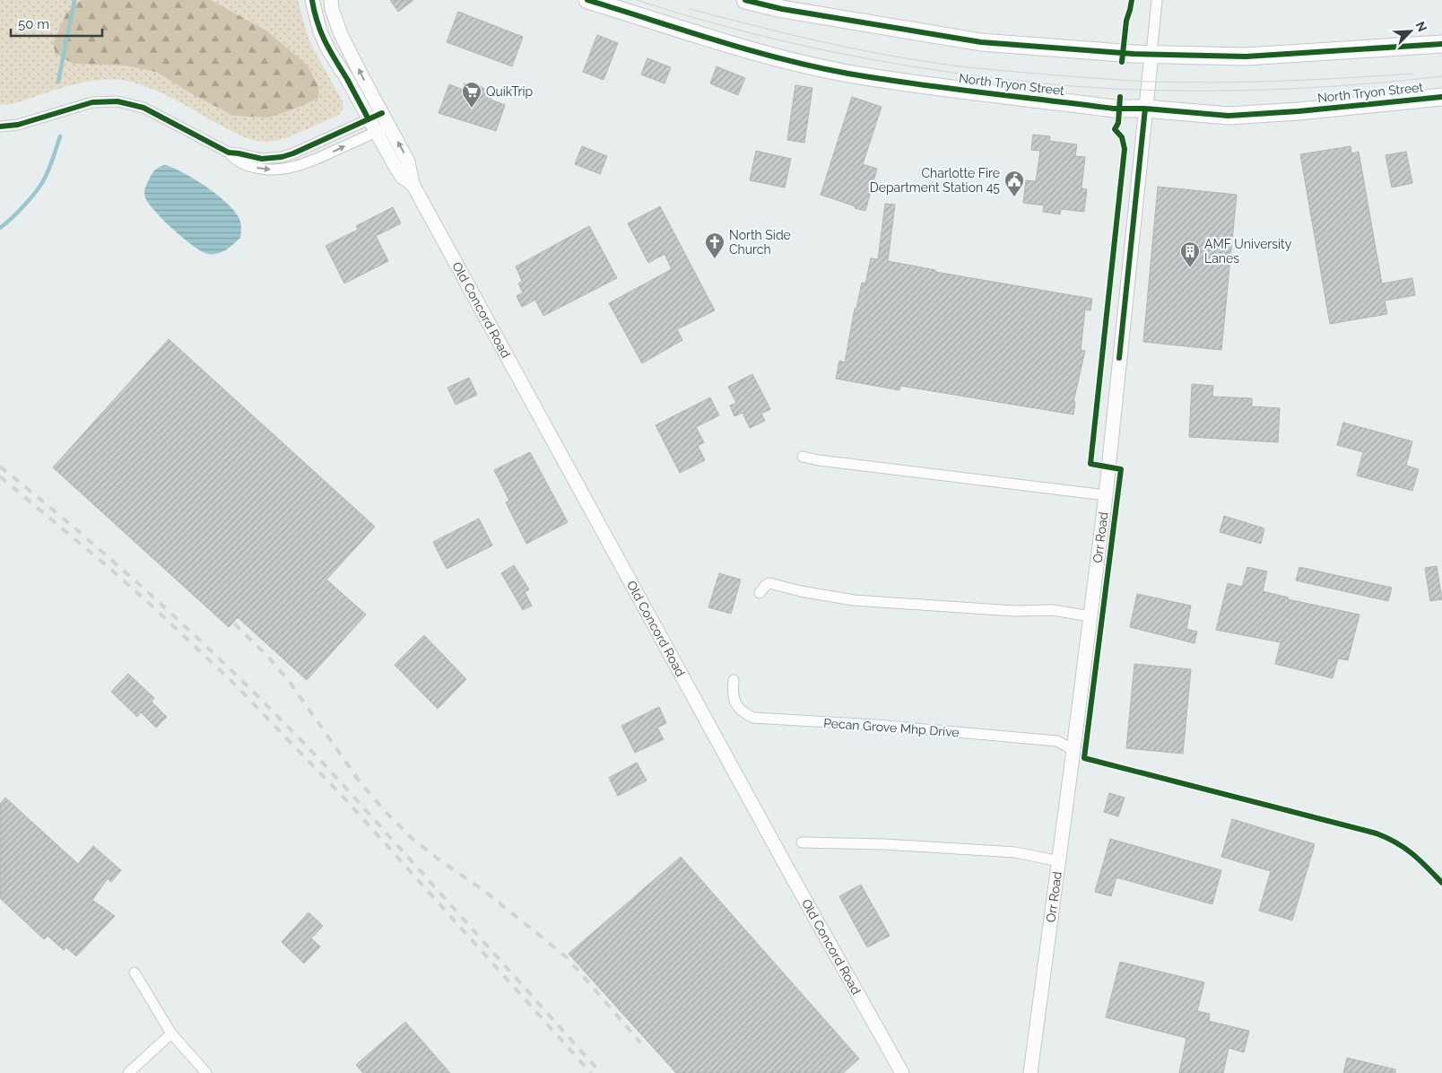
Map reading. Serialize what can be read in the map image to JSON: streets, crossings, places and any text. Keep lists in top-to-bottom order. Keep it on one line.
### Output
{"streets":{"main road":["North Tryon Street"],"street":["Old Concord Road","Orr Road","Pecan Grove Mhp Drive"]},"crossings":[["North Tryon Street","Orr Road"],["Orr Road","Pecan Grove Mhp Drive"]],"places":{"supermarket":["QuikTrip"],"public building":["Charlotte Fire Department Station 45"],"church":["North Side Church"],"building":["AMF University Lanes"]},"scale_bar":"50 m","north":"top right"}
